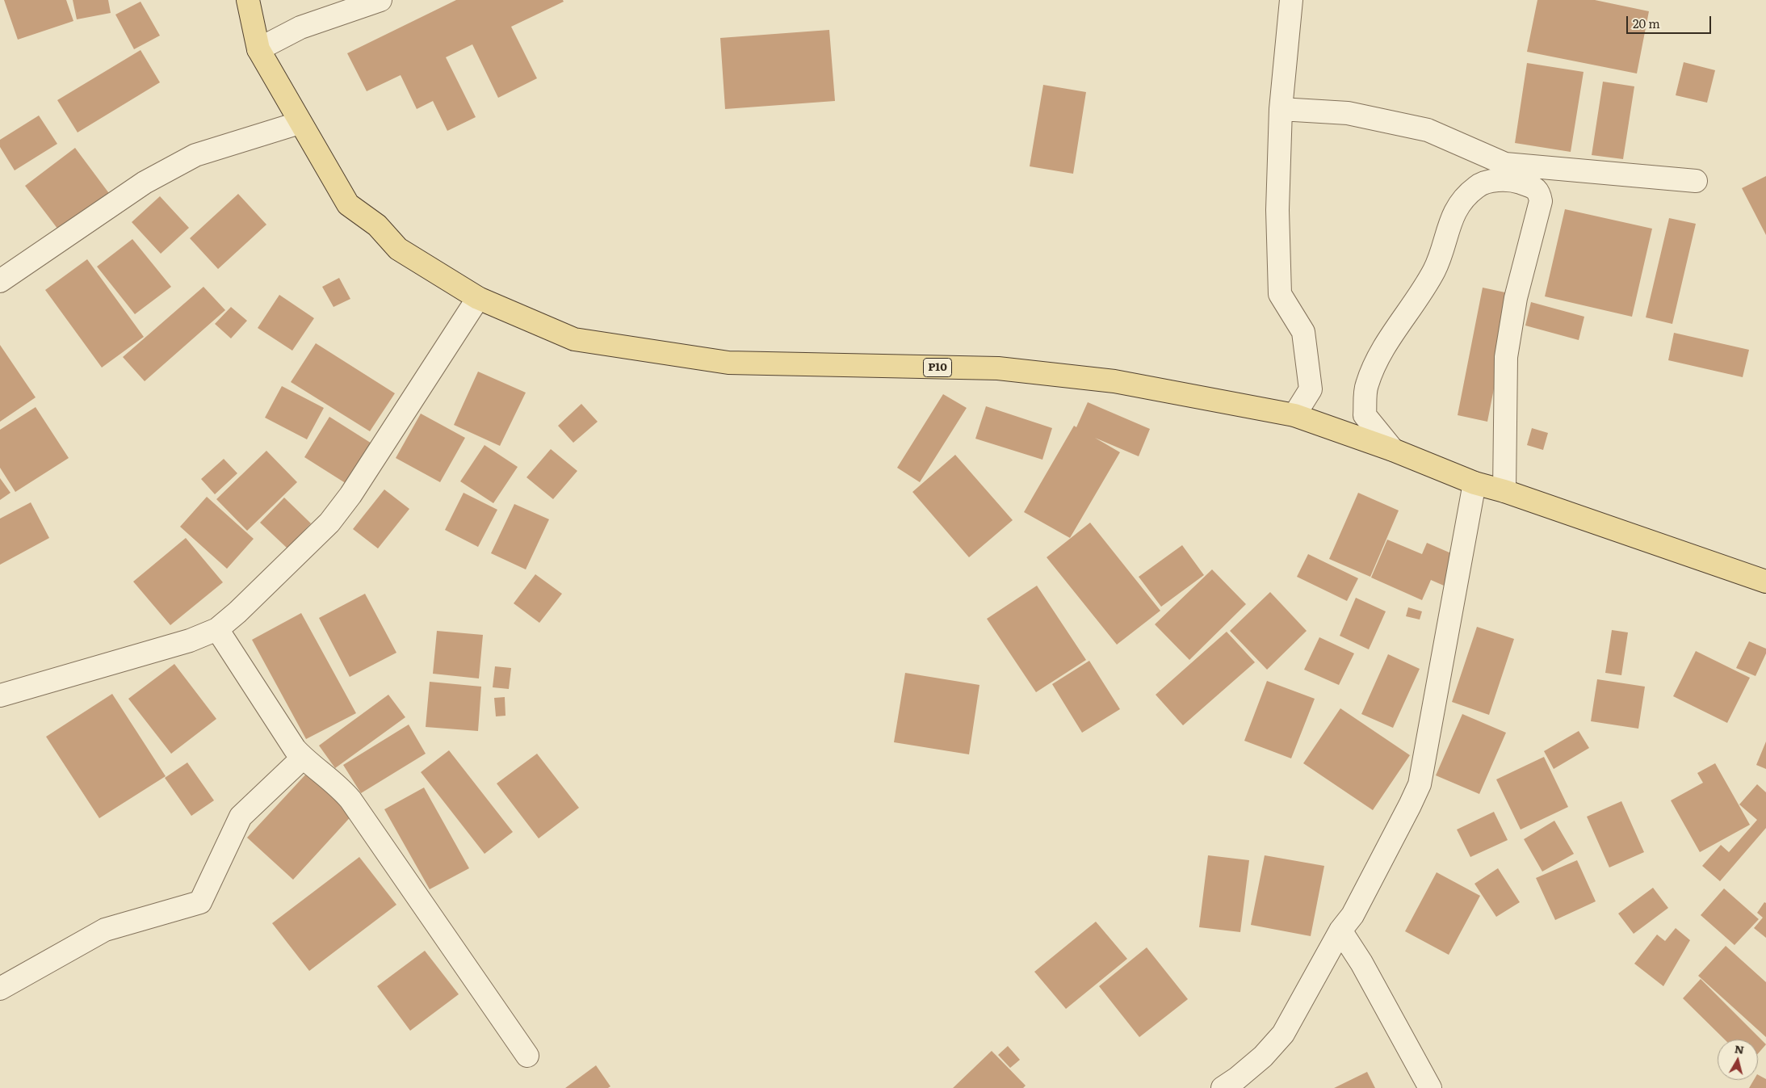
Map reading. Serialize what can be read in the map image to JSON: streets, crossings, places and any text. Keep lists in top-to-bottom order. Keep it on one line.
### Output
{"streets":{"main road":["P10"]},"scale_bar":"20 m","north":"top"}
